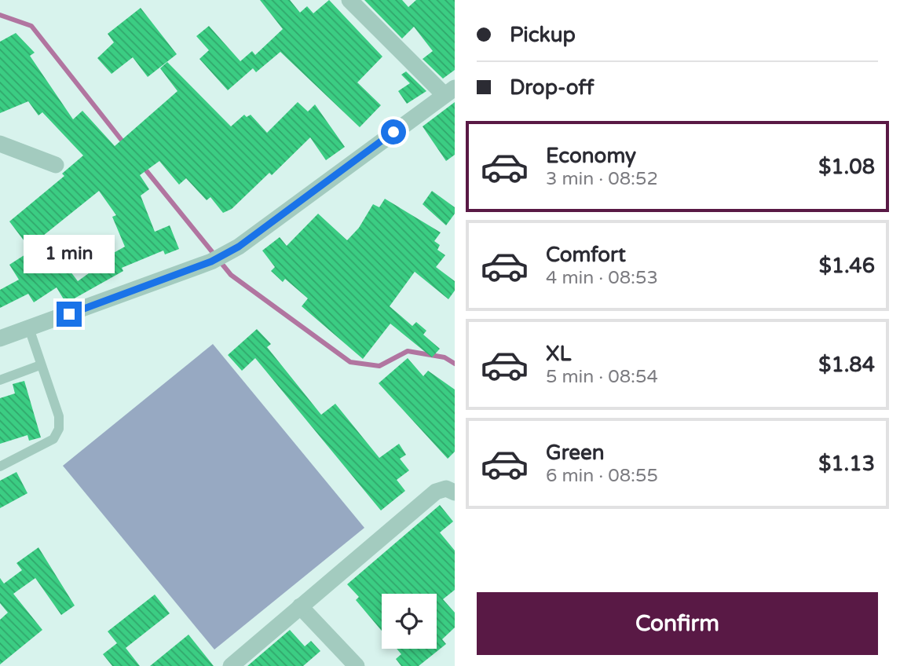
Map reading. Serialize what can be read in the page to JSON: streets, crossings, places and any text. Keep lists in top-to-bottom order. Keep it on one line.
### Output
{"page":{"banner":["Pickup","Drop-off"],"list":[{"name":"Economy","note":"3 min · 08:52","value":"$1.08"},{"name":"Comfort","note":"4 min · 08:53","value":"$1.46"},{"name":"XL","note":"5 min · 08:54","value":"$1.84"},{"name":"Green","note":"6 min · 08:55","value":"$1.13"}],"bubble":"1 min","buttons":"Confirm"}}
